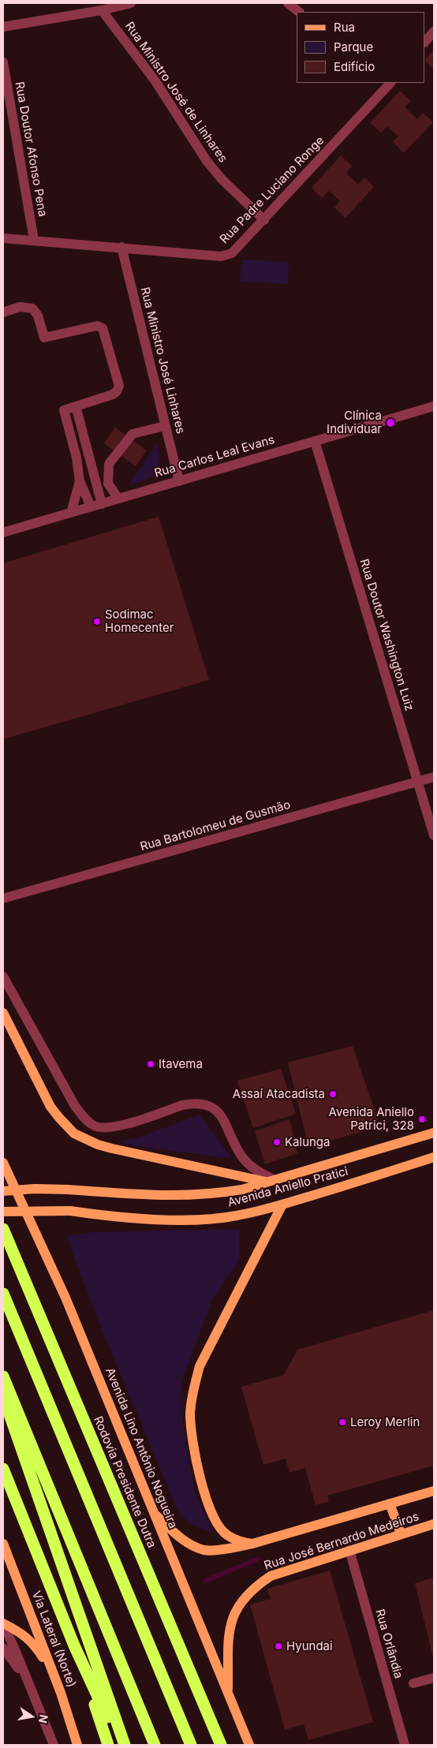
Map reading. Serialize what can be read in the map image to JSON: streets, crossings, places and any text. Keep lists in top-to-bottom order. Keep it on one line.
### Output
{"streets":{"highway":["Rodovia Presidente Dutra"],"main road":["Avenida Aniello Pratici","Avenida Lino Antônio Nogueira","Rua José Bernardo Medeiros","Via Lateral (Norte)"],"street":["Rua Ministro José de Linhares","Rua Doutor Afonso Pena","Rua Padre Luciano Ronge","Rua Ministro José Linhares","Rua Carlos Leal Evans","Rua Doutor Washington Luiz","Rua Bartolomeu de Gusmão","Rua Orlândia"]},"crossings":[["Rua Ministro José de Linhares","Rua Padre Luciano Ronge"],["Rua Doutor Afonso Pena","Rua Padre Luciano Ronge"],["Rua Padre Luciano Ronge","Rua Ministro José Linhares"],["Rua Ministro José Linhares","Rua Carlos Leal Evans"],["Rua Carlos Leal Evans","Rua Doutor Washington Luiz"],["Rua Doutor Washington Luiz","Rua Bartolomeu de Gusmão"],["Avenida Lino Antônio Nogueira","Rua José Bernardo Medeiros"],["Rua José Bernardo Medeiros","Rua Orlândia"]],"places":["Clínica Individuar","Sodimac Homecenter","Itavema","Assaí Atacadista","Avenida Aniello Patrici, 328","Kalunga","Leroy Merlin","Hyundai"],"legend":["Rua","Parque","Edifício"],"north":"right"}
